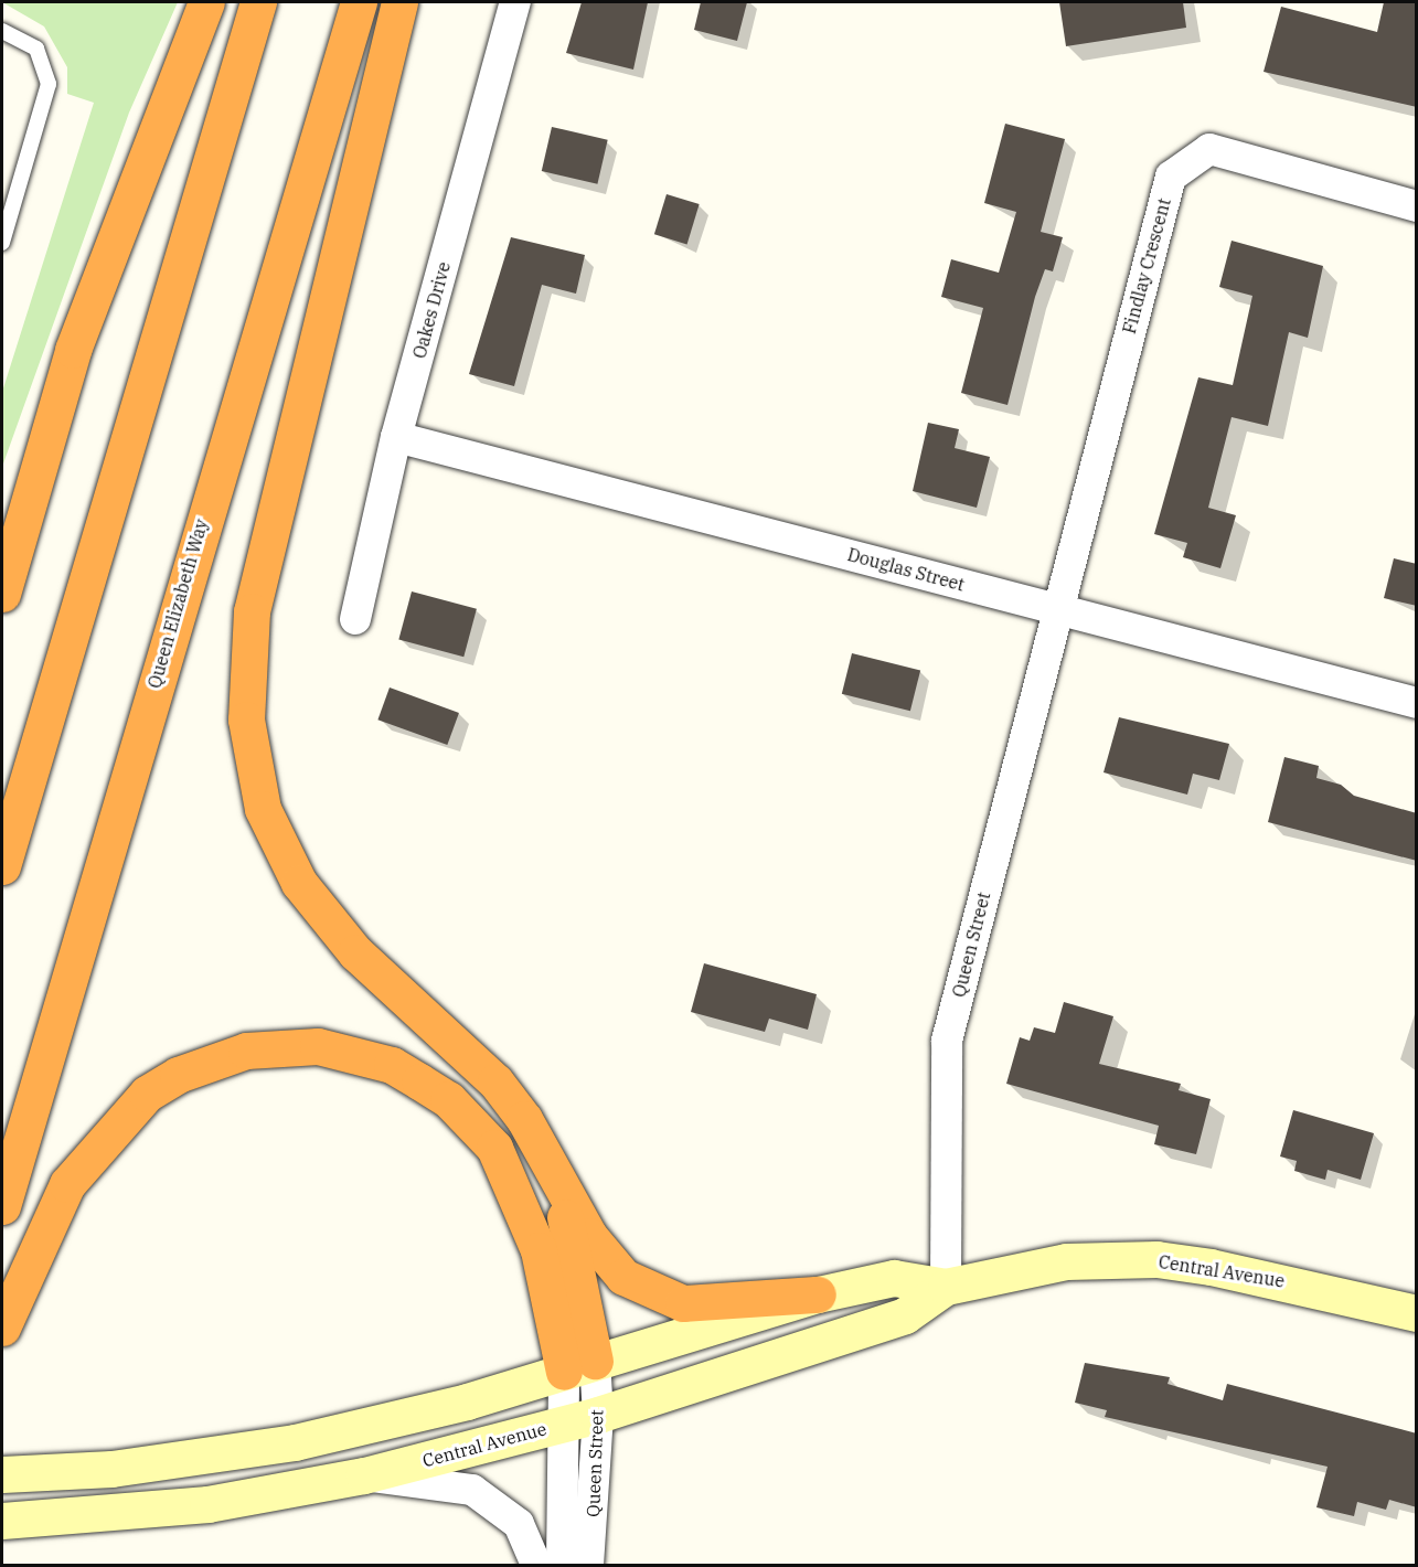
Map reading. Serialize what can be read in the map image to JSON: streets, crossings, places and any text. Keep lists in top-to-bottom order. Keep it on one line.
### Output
{"streets":{"highway":["Queen Elizabeth Way"],"main road":["Central Avenue"],"street":["Findlay Crescent","Oakes Drive","Douglas Street","Queen Street"]},"crossings":[["Findlay Crescent","Douglas Street"],["Findlay Crescent","Queen Street"],["Oakes Drive","Douglas Street"],["Douglas Street","Queen Street"],["Queen Street","Central Avenue"]]}
